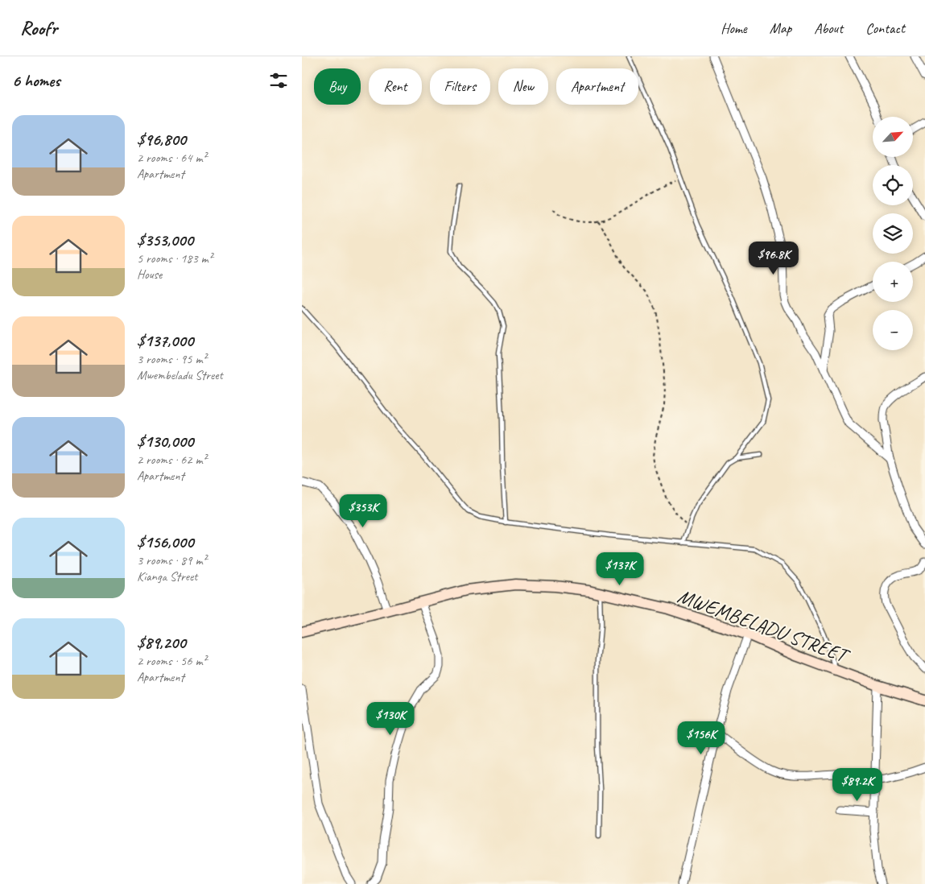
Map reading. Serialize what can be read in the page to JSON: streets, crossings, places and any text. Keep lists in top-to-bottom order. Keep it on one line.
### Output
{"streets":{"street":["MWEMBELADU STREET"]},"north":"top right","page":{"header":"Roofr","nav":["Home","Map","About","Contact"],"heading":"6 homes","chip":["Buy","Rent","Filters","New","Apartment"],"list":[{"name":"$96,800","note":"2 rooms · 64 m² · Apartment"},{"name":"$353,000","note":"5 rooms · 183 m² · House"},{"name":"$137,000","note":"3 rooms · 95 m² · Mwembeladu Street"},{"name":"$130,000","note":"2 rooms · 62 m² · Apartment"},{"name":"$156,000","note":"3 rooms · 89 m² · Kianga Street"},{"name":"$89,200","note":"2 rooms · 56 m² · Apartment"}],"map_buttons":["+","−"],"price":["$96.8K","$353K","$137K","$130K","$156K","$89.2K"]}}
